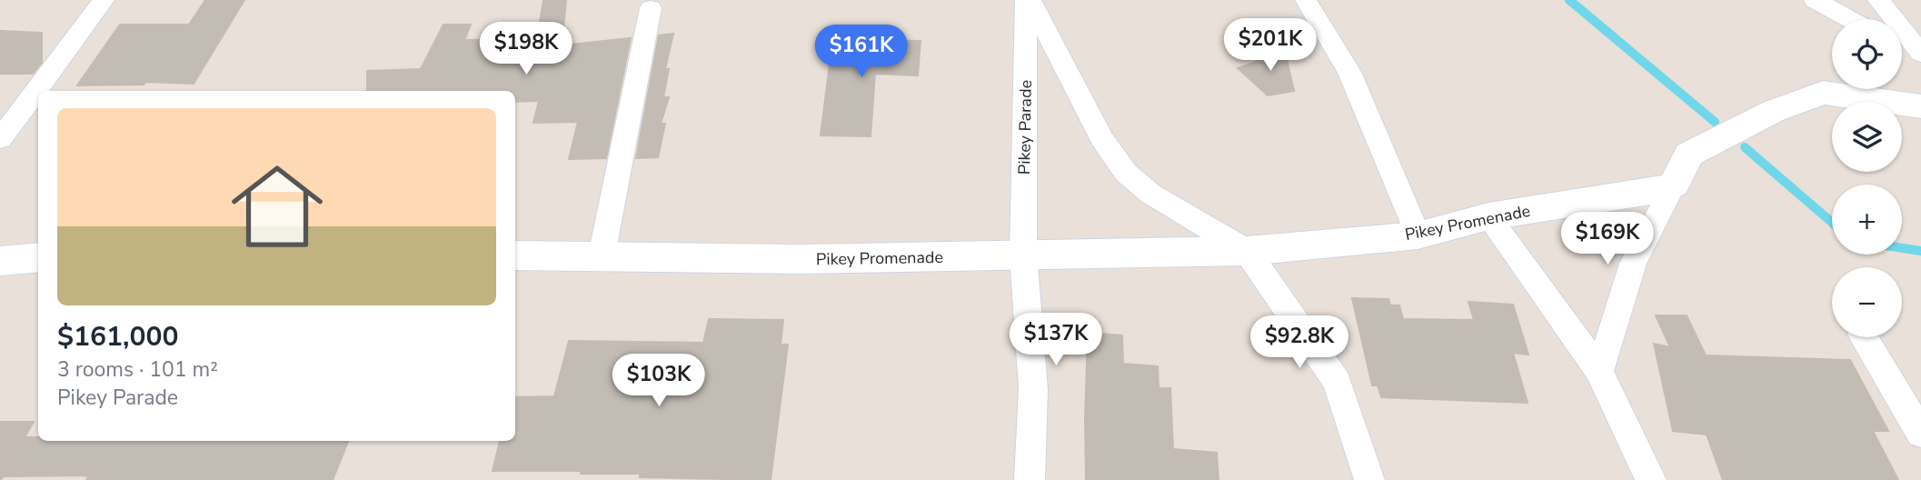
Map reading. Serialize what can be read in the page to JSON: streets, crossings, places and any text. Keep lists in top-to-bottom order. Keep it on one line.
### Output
{"streets":{"street":["Pikey Parade","Pikey Promenade"]},"crossings":[["Pikey Parade","Pikey Promenade"]],"page":{"price":["$201K","$198K","$161K","$169K","$137K","$92.8K","$103K"],"map_buttons":["+","−"],"list":[{"name":"$161,000","note":"3 rooms · 101 m² · Pikey Parade"}]}}
